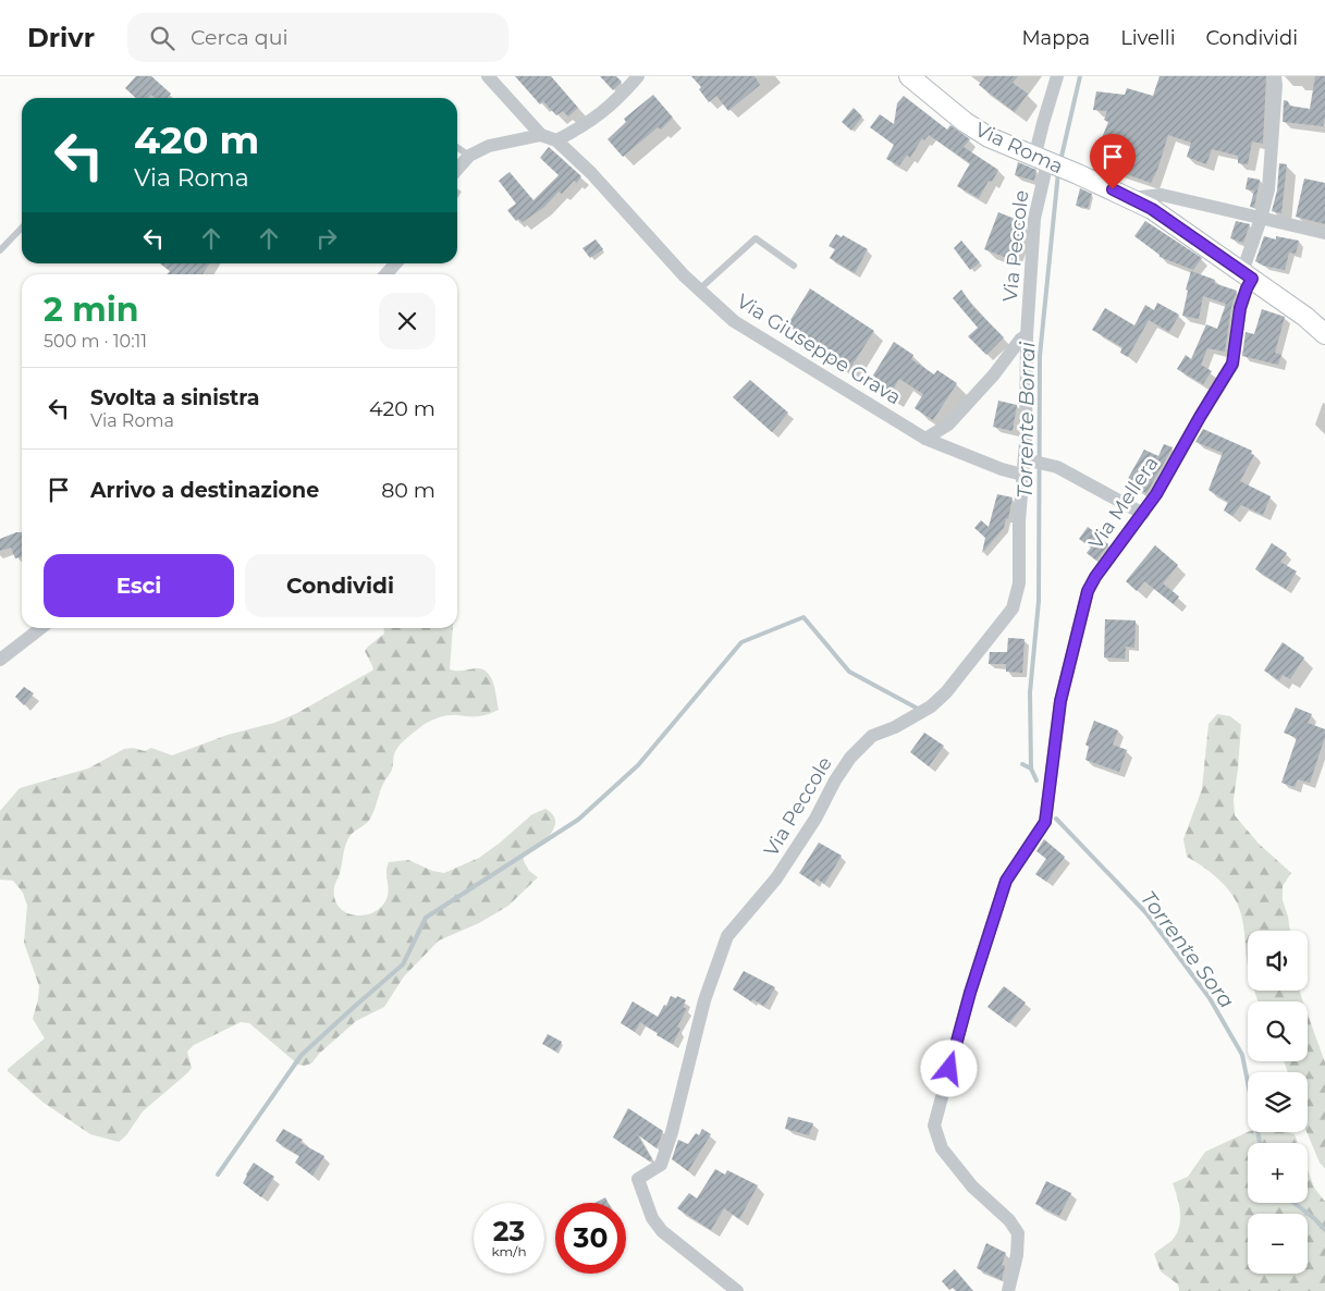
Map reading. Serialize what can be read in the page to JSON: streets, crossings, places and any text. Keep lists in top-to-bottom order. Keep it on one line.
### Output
{"streets":{"main road":["Via Roma"],"street":["Via Peccole","Via Giuseppe Grava","Via Mellera"]},"crossings":[["Via Roma","Via Peccole"],["Via Roma","Via Mellera"],["Via Peccole","Via Giuseppe Grava"]],"water":["Torrente Borrai","Torrente Sora"],"page":{"header":"Drivr","search":"Cerca qui","nav":["Mappa","Livelli","Condividi"],"turn":["420 m","Via Roma"],"heading":["2 min","500 m · 10:11"],"list":[{"name":"Svolta a sinistra","note":"Via Roma","value":"420 m"},{"name":"Arrivo a destinazione","value":"80 m"}],"buttons":["Esci","Condividi"],"map_buttons":["+","−"],"speed":"23 km/h","limit":"30"}}
